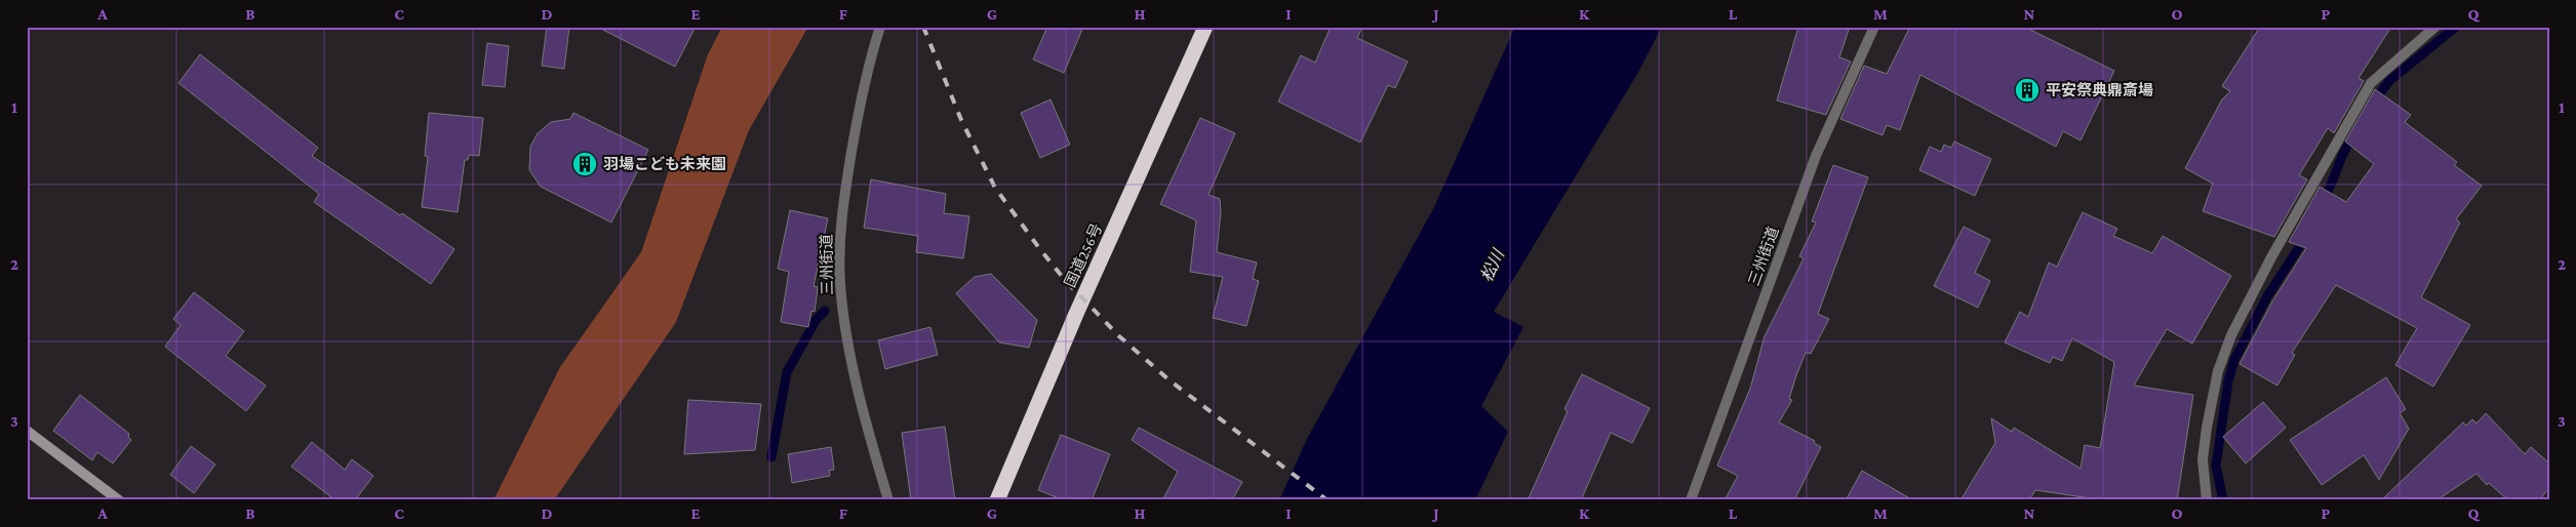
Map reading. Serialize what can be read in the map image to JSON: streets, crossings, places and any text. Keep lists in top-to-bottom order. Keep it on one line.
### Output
{"streets":{"highway":["国道256号"],"street":["三州街道"]},"water":["松川"],"places":{"building":["平安祭典鼎斎場","羽場こども未来園"]},"grid":{"columns":["A","B","C","D","E","F","G","H","I","J","K","L","M","N","O","P","Q"],"rows":["1","2","3"]}}
